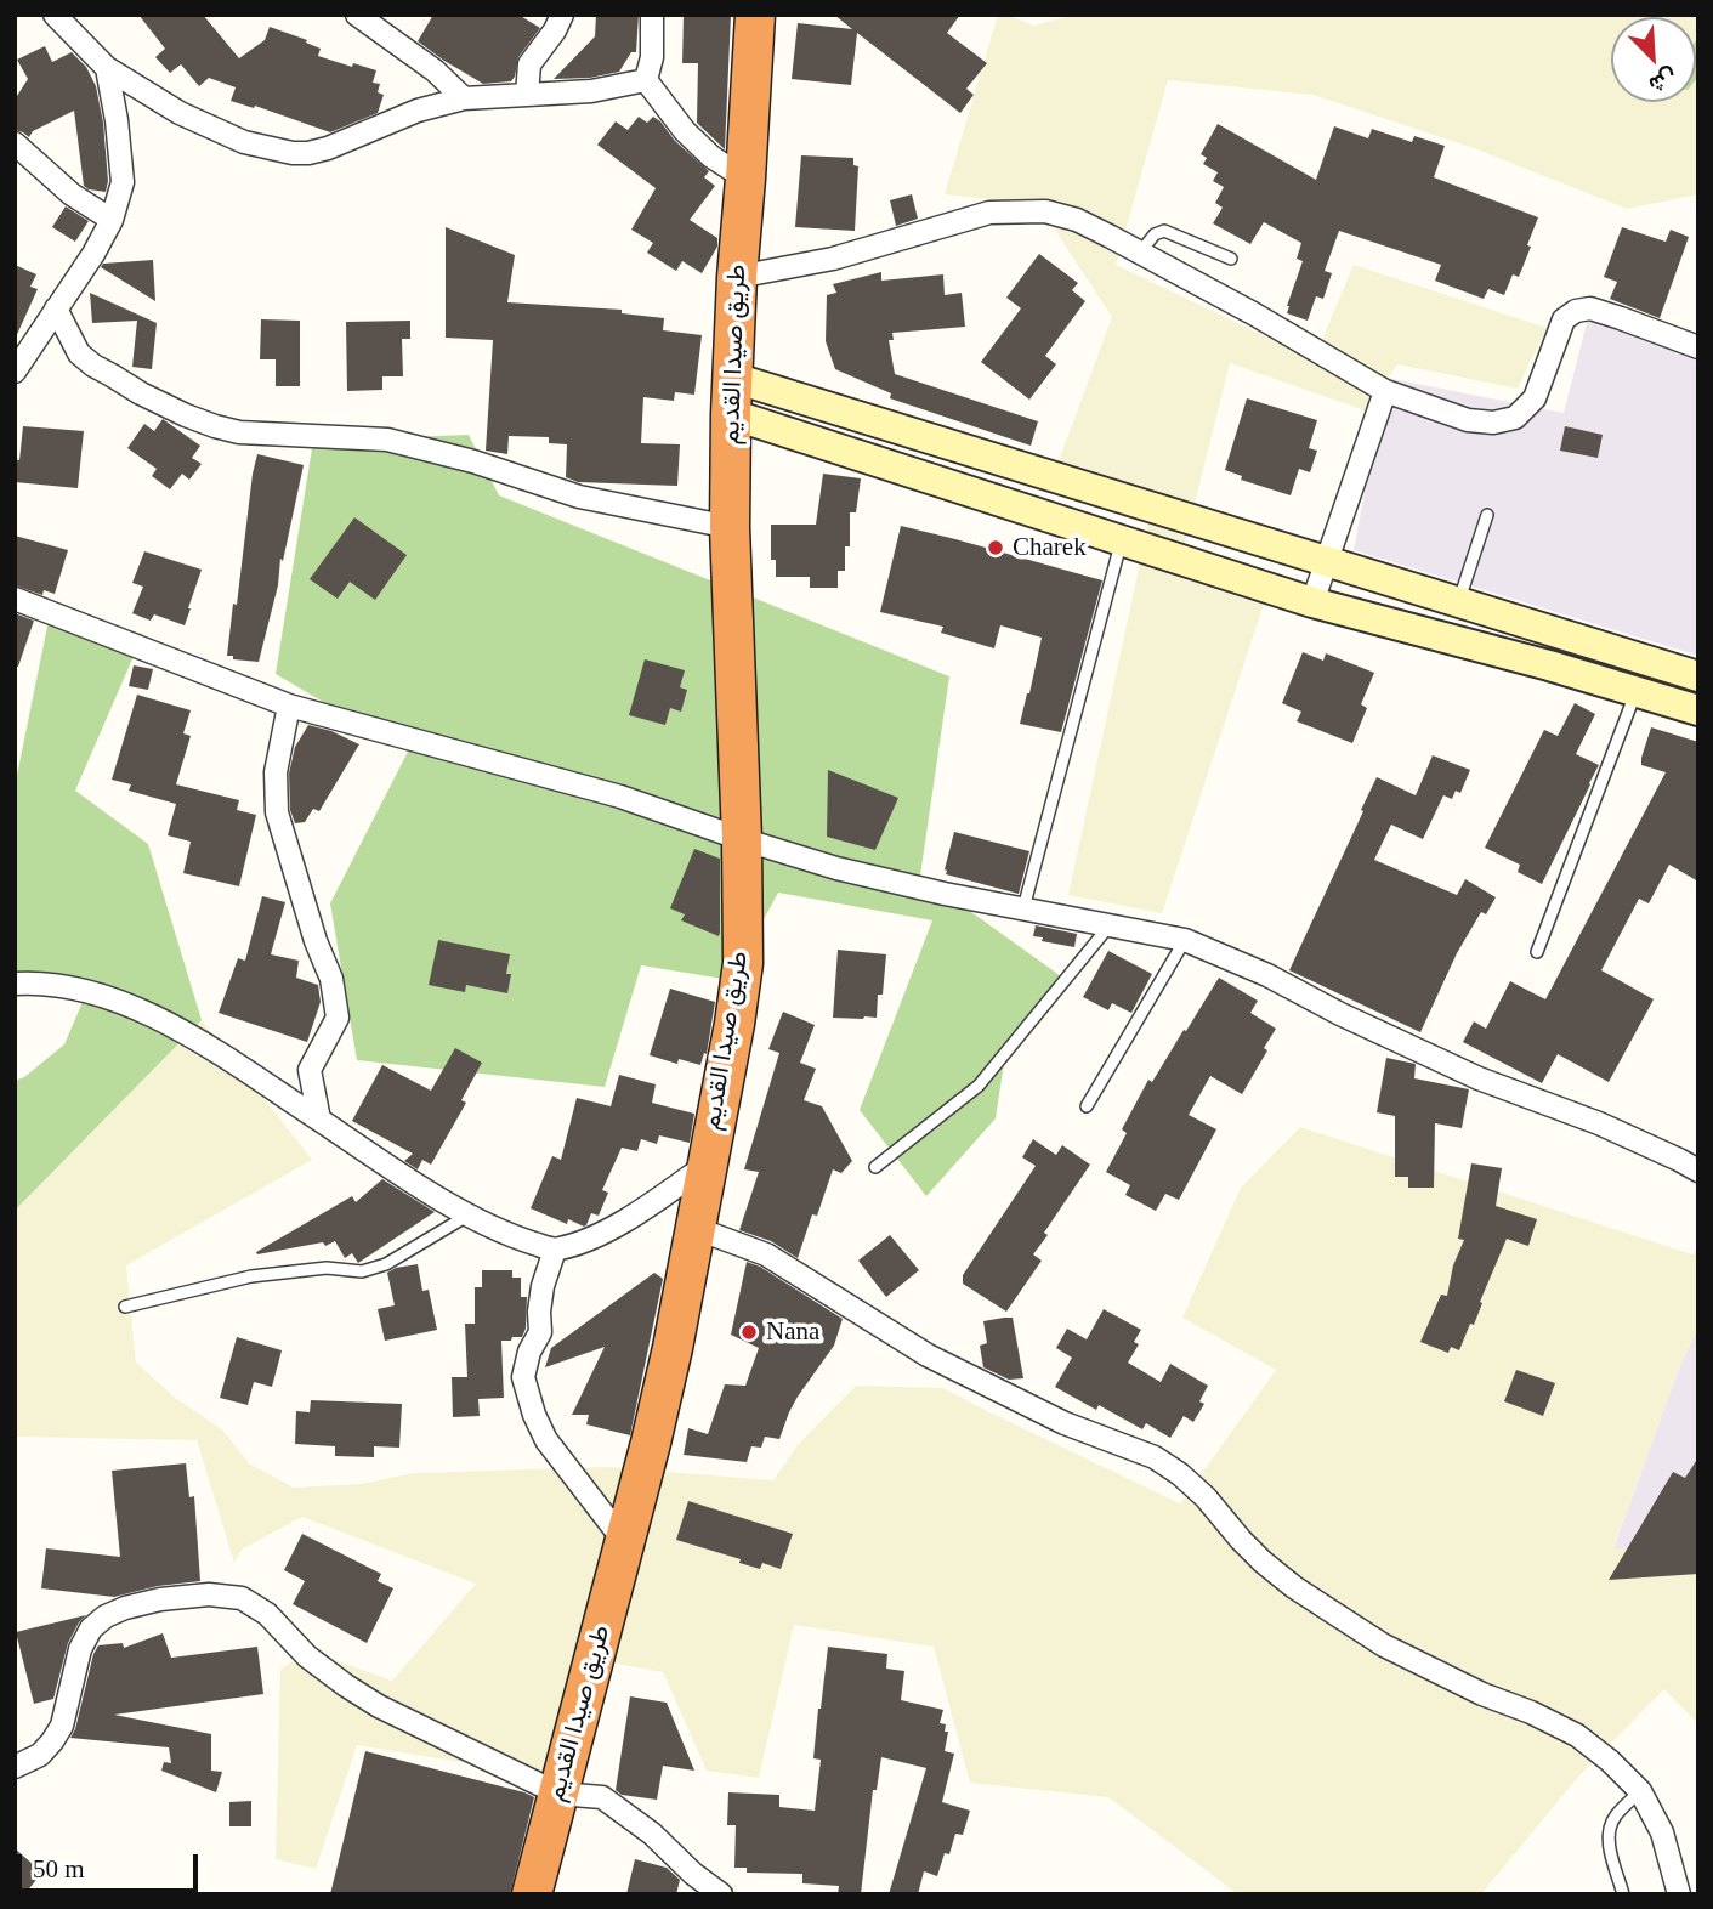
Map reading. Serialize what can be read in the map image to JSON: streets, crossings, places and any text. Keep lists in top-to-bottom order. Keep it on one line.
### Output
{"streets":{"highway":["طريق صيدا القديم"]},"places":["Charek","Nana"],"scale_bar":"50 m","north":"bottom right"}
